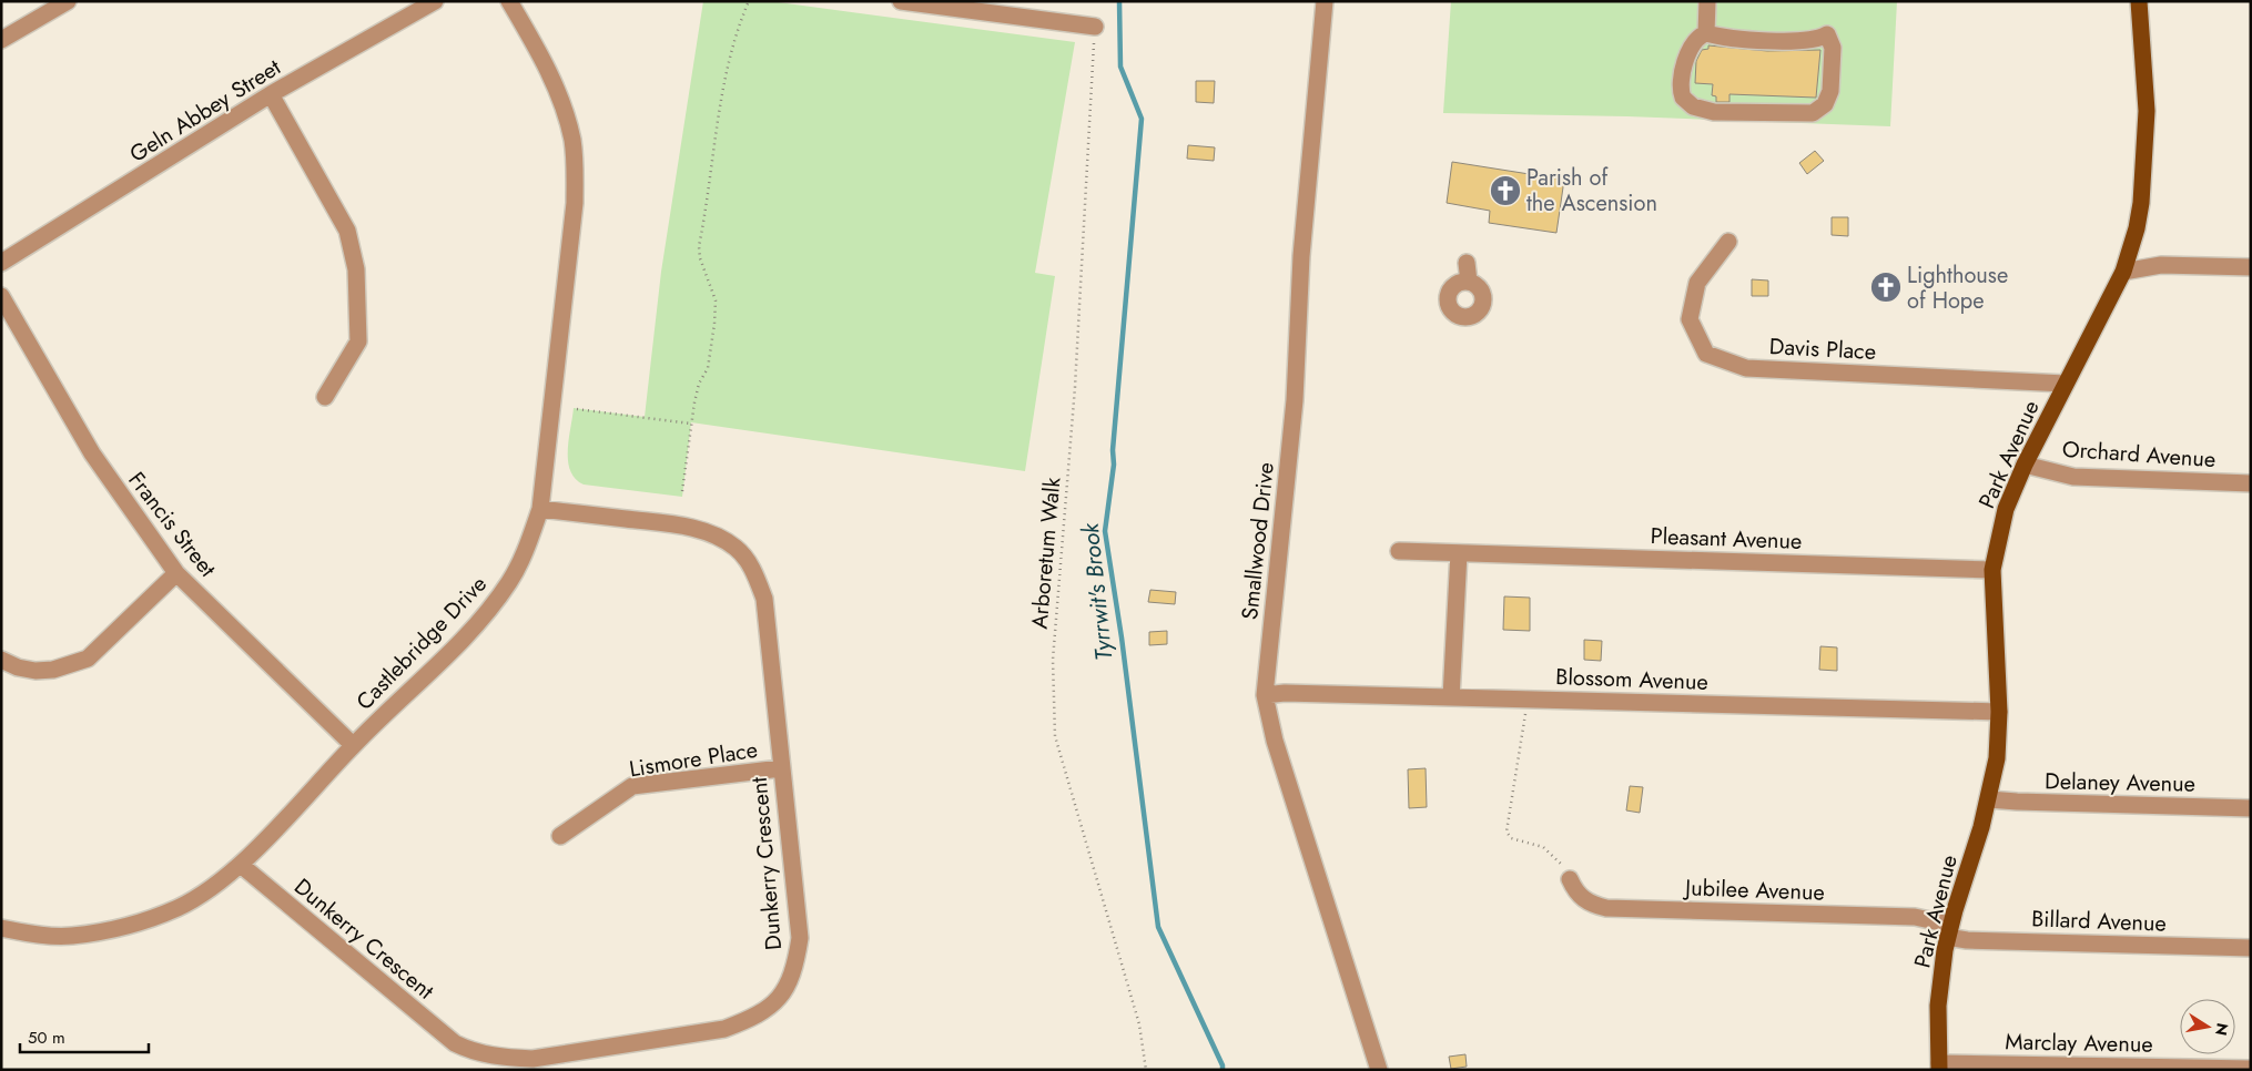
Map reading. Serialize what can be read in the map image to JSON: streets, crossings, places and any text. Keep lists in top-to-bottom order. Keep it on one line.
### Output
{"streets":{"main road":["Park Avenue"],"street":["Geln Abbey Street","Davis Place","Orchard Avenue","Francis Street","Pleasant Avenue","Smallwood Drive","Castlebridge Drive","Blossom Avenue","Lismore Place","Delaney Avenue","Dunkerry Crescent","Jubilee Avenue","Billard Avenue","Marclay Avenue"],"path":["Arboretum Walk"]},"crossings":[["Davis Place","Park Avenue"],["Park Avenue","Orchard Avenue"],["Park Avenue","Pleasant Avenue"],["Park Avenue","Blossom Avenue"],["Park Avenue","Delaney Avenue"],["Park Avenue","Jubilee Avenue"],["Park Avenue","Billard Avenue"],["Park Avenue","Marclay Avenue"],["Francis Street","Castlebridge Drive"],["Smallwood Drive","Blossom Avenue"],["Castlebridge Drive","Dunkerry Crescent"],["Lismore Place","Dunkerry Crescent"],["Jubilee Avenue","Billard Avenue"]],"water":["Tyrrwit's Brook"],"places":{"church":["Parish of the Ascension","Lighthouse of Hope"]},"scale_bar":"50 m","north":"right"}
